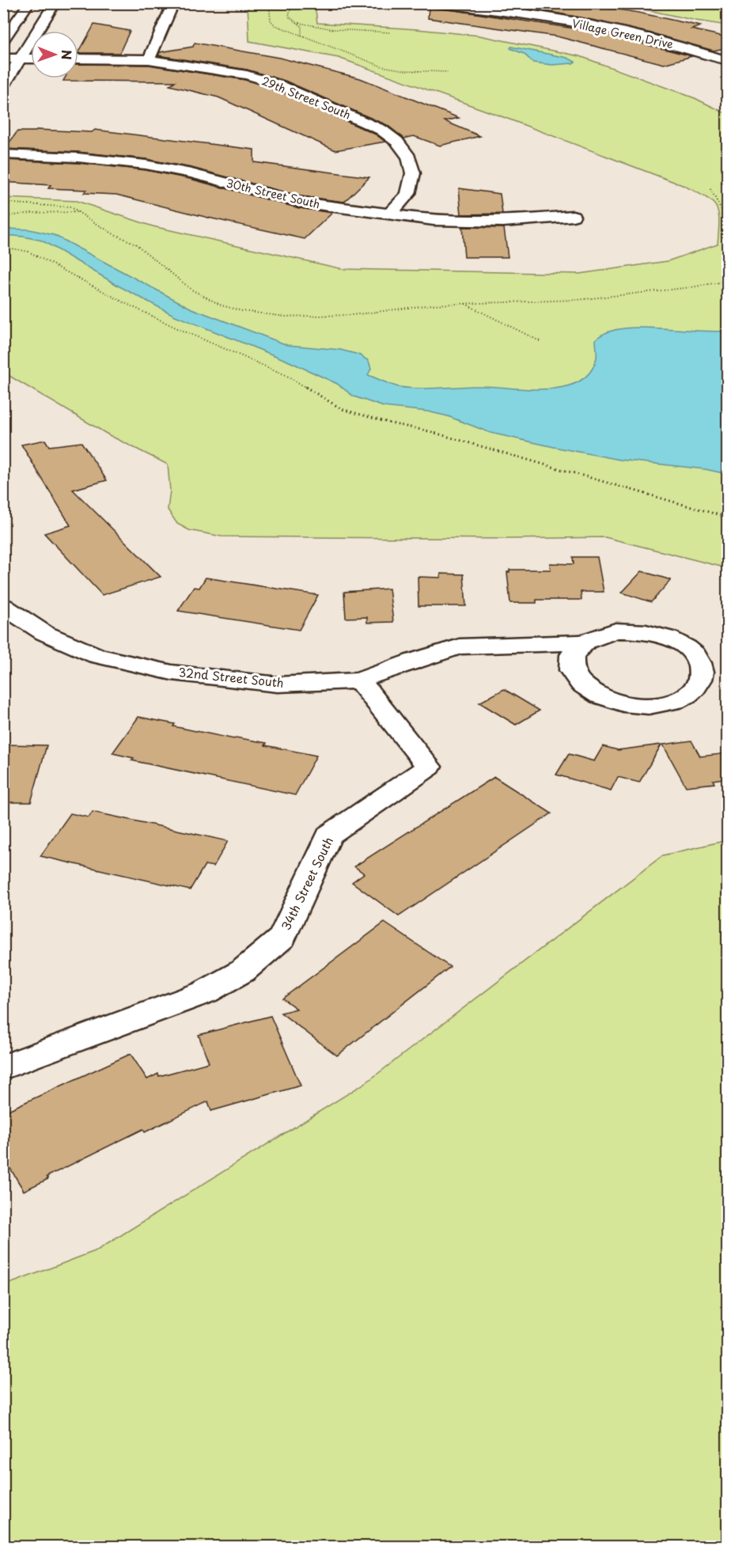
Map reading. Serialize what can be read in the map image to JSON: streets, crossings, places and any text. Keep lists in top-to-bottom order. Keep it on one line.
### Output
{"streets":{"street":["Village Green Drive","29th Street South","30th Street South","32nd Street South","34th Street South"]},"crossings":[["29th Street South","30th Street South"],["32nd Street South","34th Street South"]],"north":"right"}
